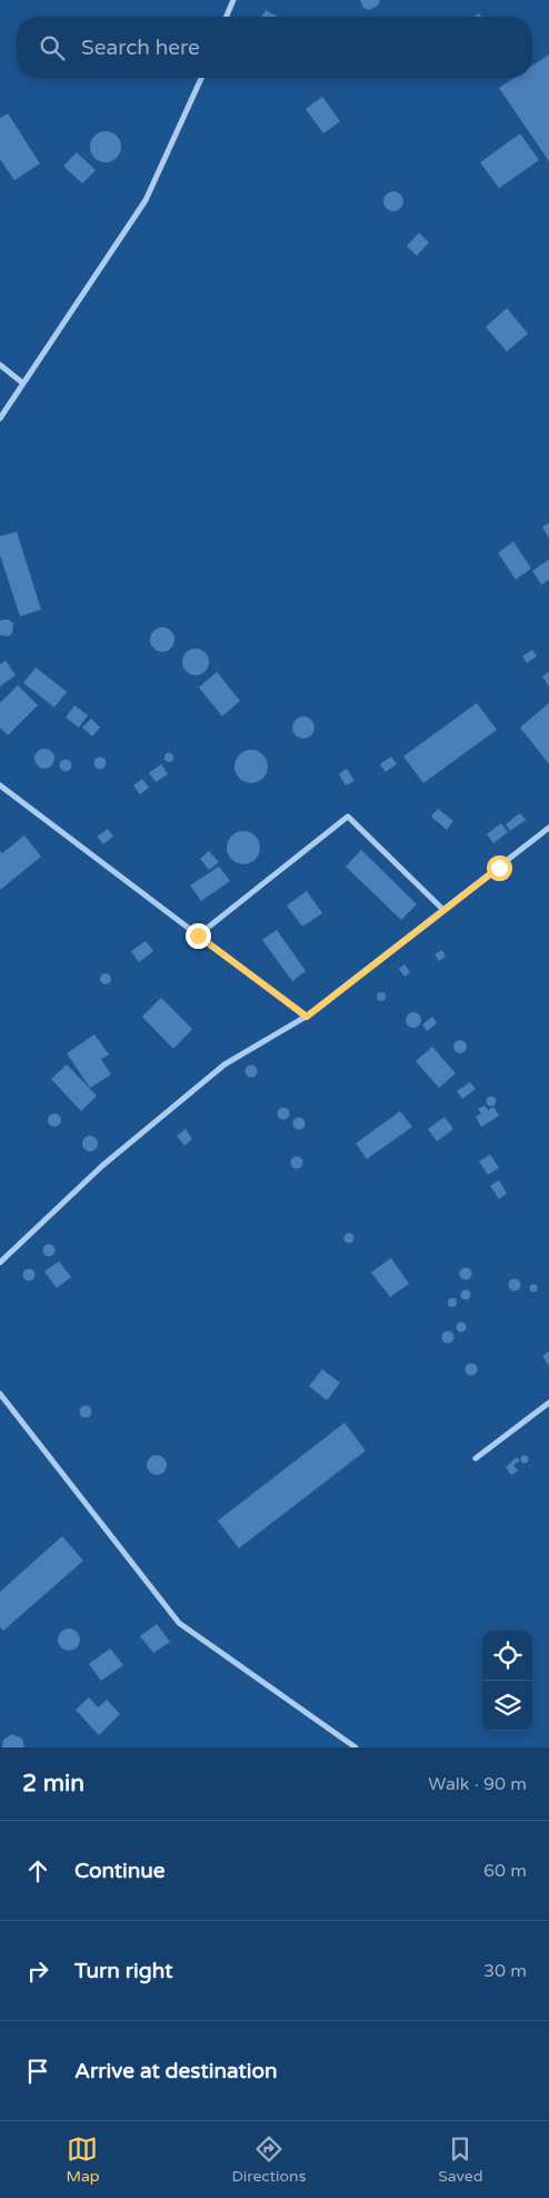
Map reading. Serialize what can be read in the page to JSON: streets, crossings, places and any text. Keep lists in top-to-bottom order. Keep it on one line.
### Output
{"page":{"search":"Search here","heading":["2 min","Walk · 90 m"],"list":[["Continue","60 m"],["Turn right","30 m"],"Arrive at destination"],"nav":["Map","Directions","Saved"]}}
